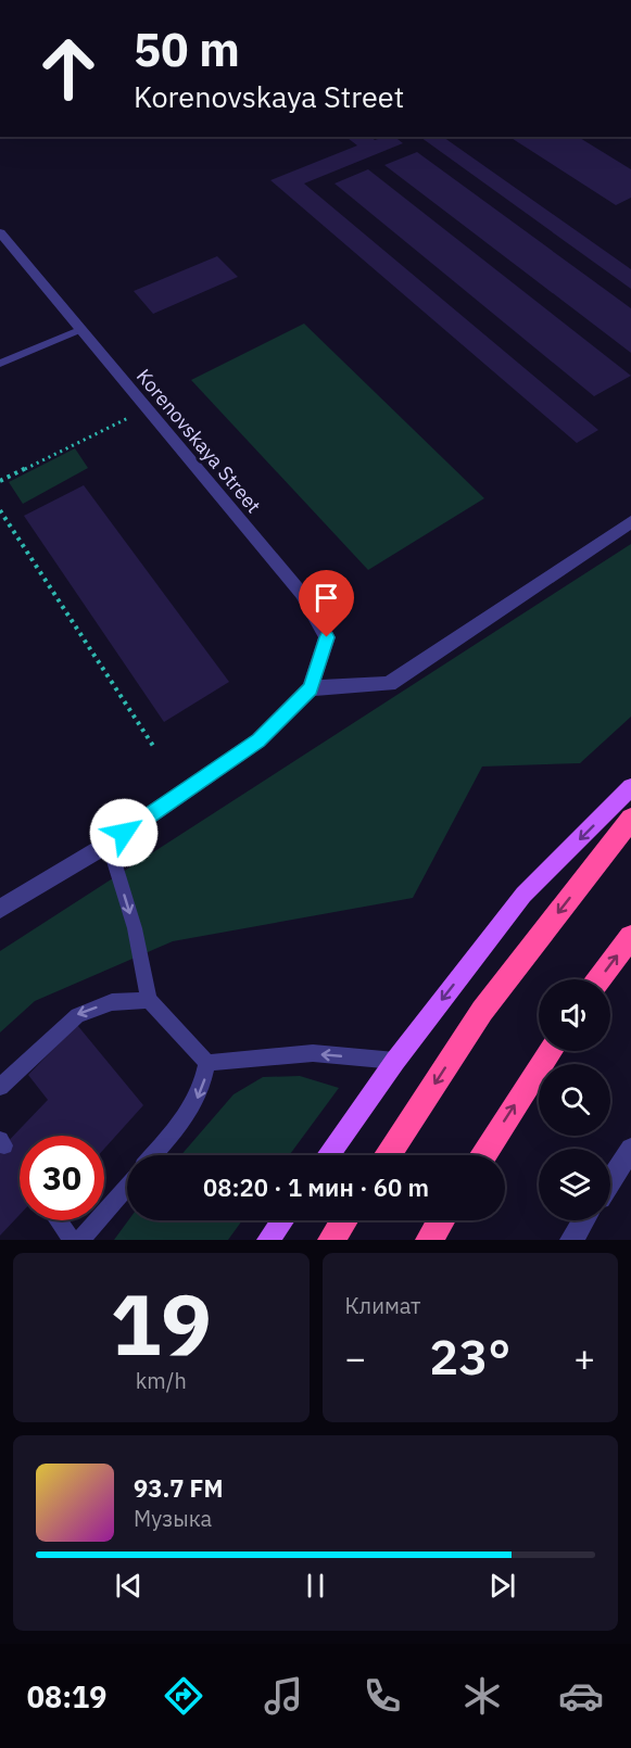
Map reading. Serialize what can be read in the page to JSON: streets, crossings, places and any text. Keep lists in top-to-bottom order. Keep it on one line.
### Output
{"streets":{"street":["Korenovskaya Street"]},"page":{"turn":["50 m","Korenovskaya Street"],"limit":"30","trip":"08:20 · 1 мин · 60 m","tile":[["19","km/h"],"Климат"],"heat":["−","23°","+"],"song":["93.7 FM","Музыка"],"tabs":"08:19"}}
